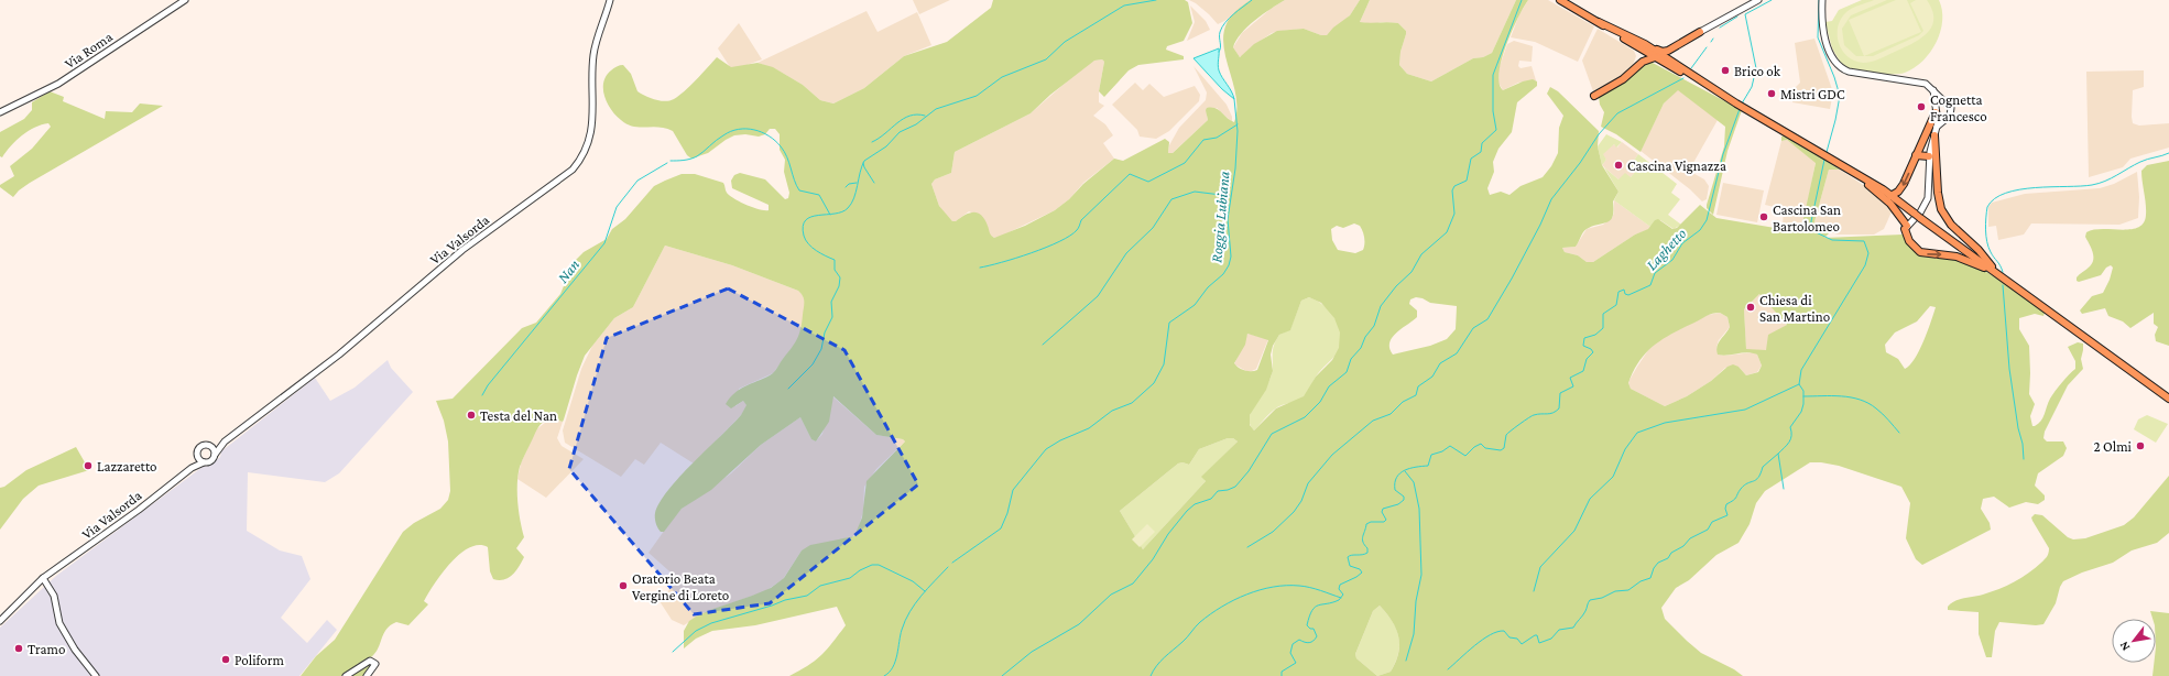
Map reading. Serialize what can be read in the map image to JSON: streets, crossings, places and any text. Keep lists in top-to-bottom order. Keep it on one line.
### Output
{"streets":{"street":["Via Roma","Via Valsorda"]},"water":["Roggia Lubiana","Laghetto","Nan"],"places":["Brico ok","Mistri GDC","Cognetta Francesco","Cascina Vignazza","Cascina San Bartolomeo","Chiesa di San Martino","Testa del Nan","2 Olmi","Lazzaretto","Oratorio Beata Vergine di Loreto","Tramo","Poliform"],"north":"bottom left"}
